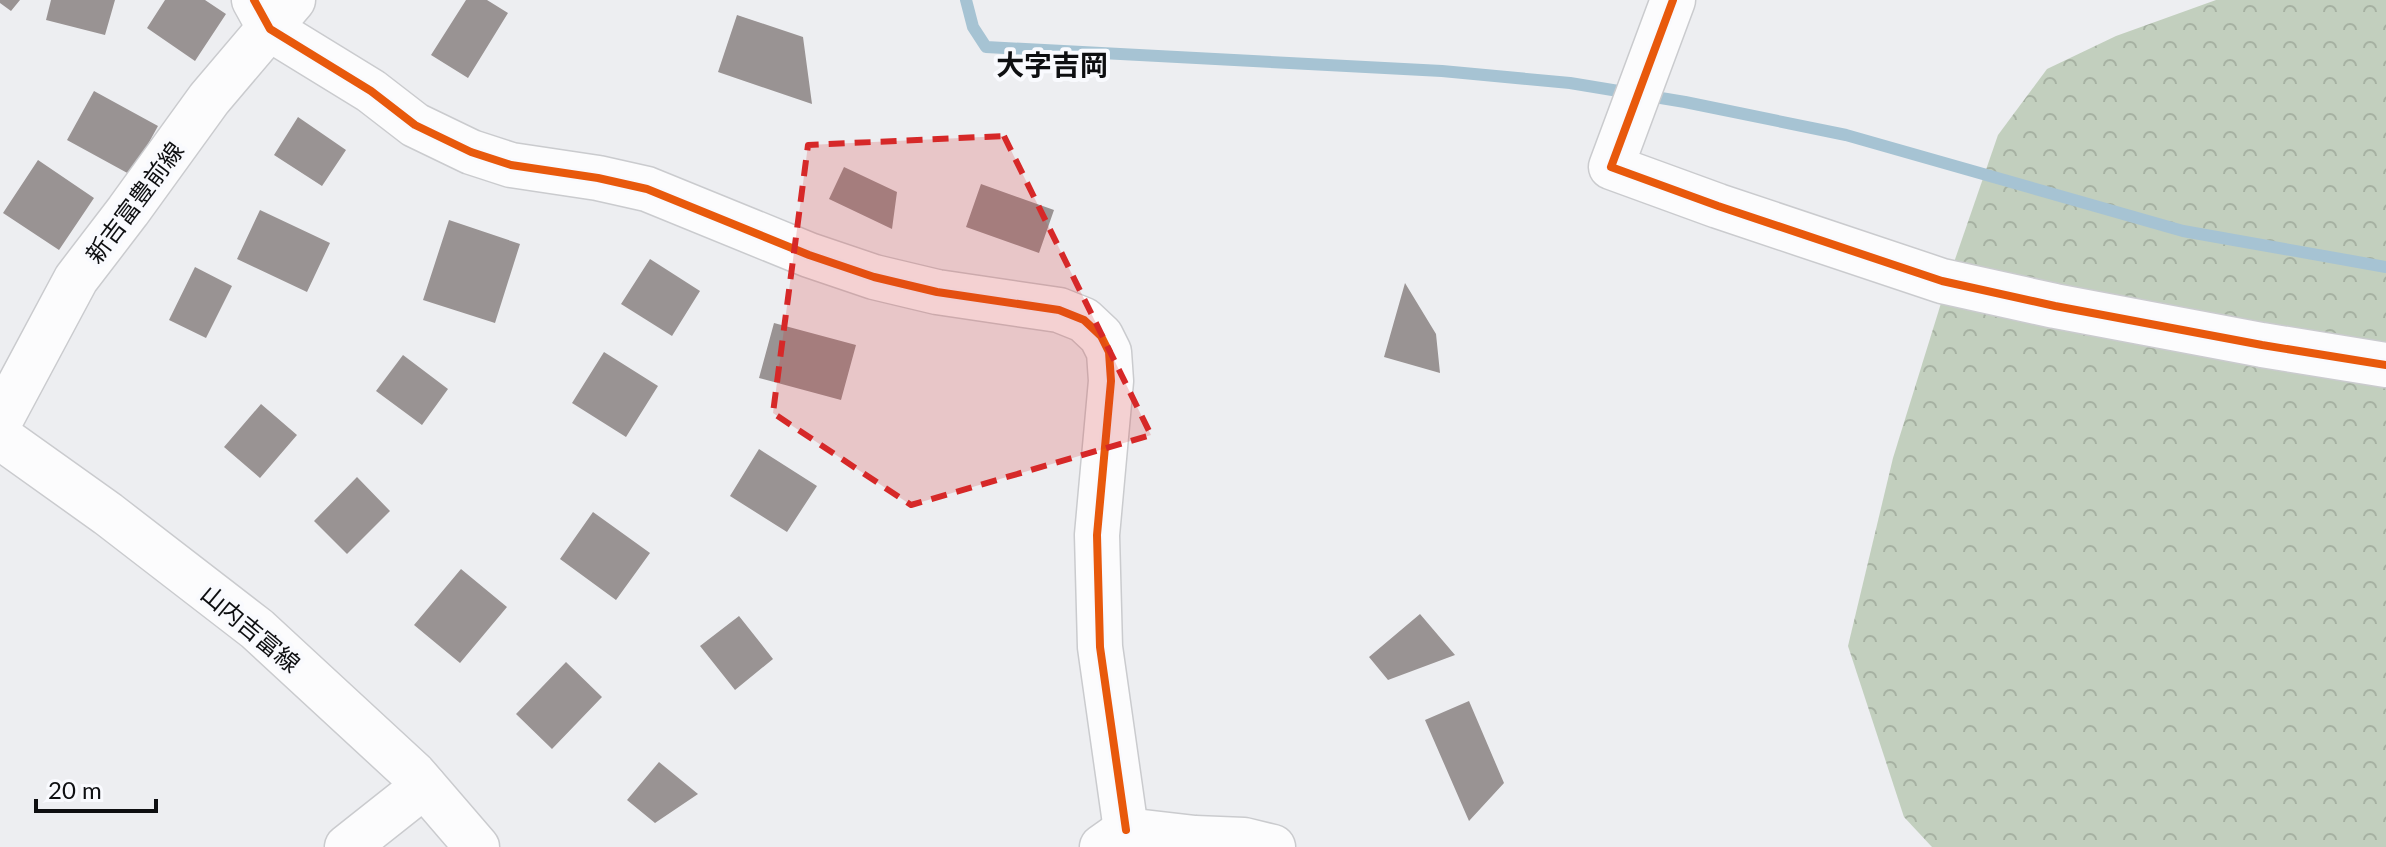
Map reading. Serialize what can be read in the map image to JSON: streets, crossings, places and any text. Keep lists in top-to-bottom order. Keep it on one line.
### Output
{"streets":{"street":["新吉富豊前線","山内吉富線"]},"districts":["大字吉岡"],"scale_bar":"20 m"}
